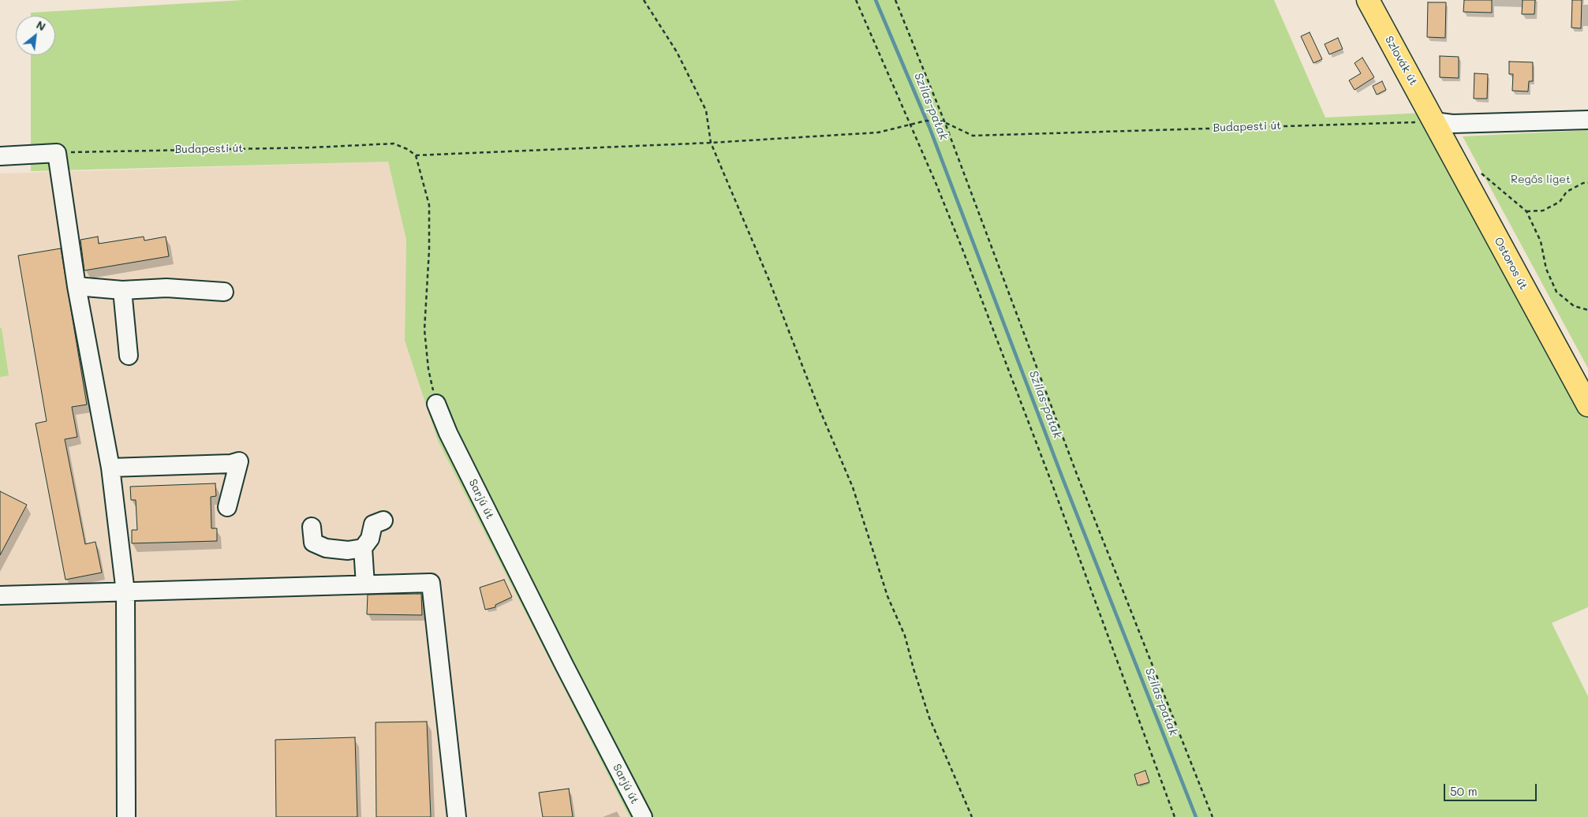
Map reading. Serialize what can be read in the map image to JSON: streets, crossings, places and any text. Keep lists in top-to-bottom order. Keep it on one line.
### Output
{"streets":{"main road":["Szlovák út","Ostoros út"],"street":["Sarjú út"],"path":["Budapesti út"]},"crossings":[["Szlovák út","Budapesti út"],["Szlovák út","Ostoros út"],["Budapesti út","Ostoros út"]],"water":["Szilas-patak"],"parks":["Regős liget"],"scale_bar":"50 m","north":"top right"}
